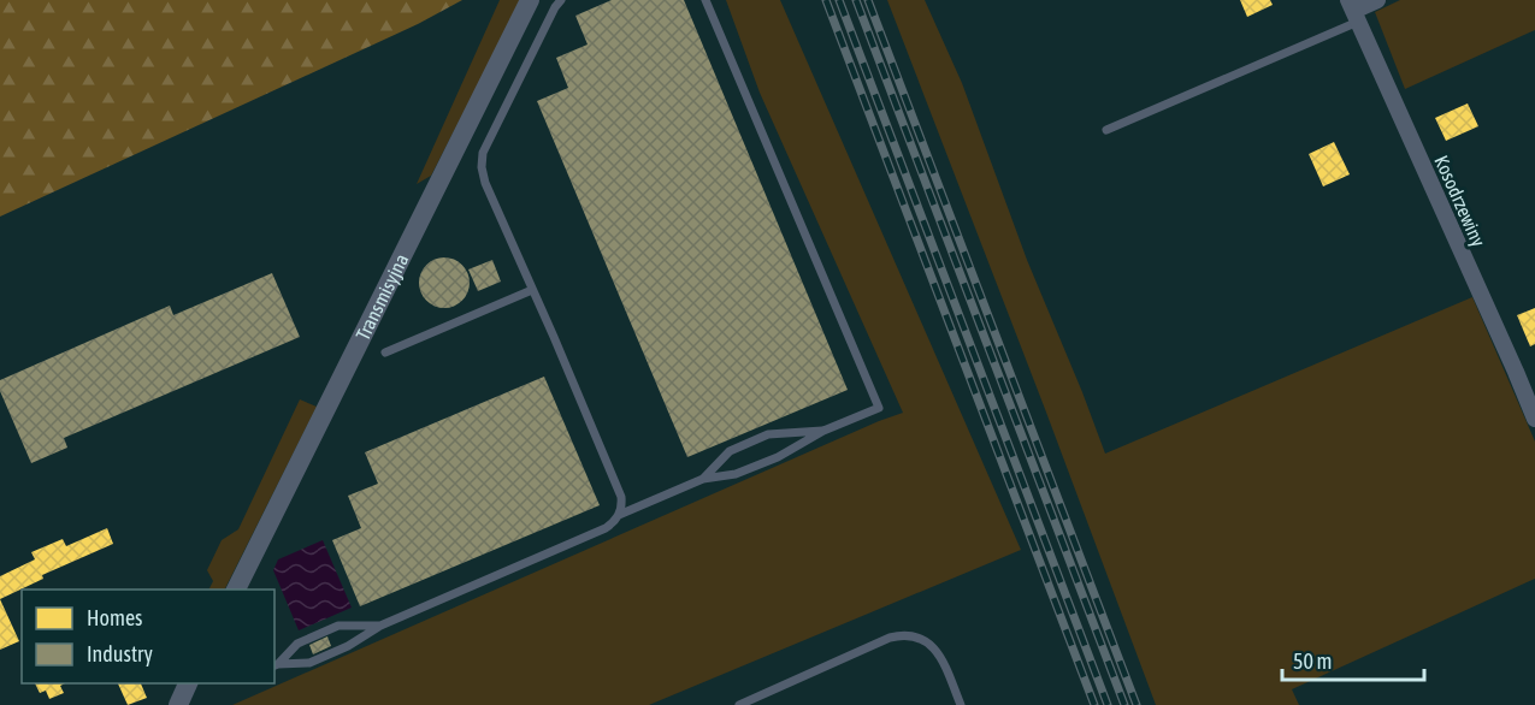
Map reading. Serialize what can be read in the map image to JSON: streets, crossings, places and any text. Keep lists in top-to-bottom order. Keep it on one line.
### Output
{"streets":{"street":["Kosodrzewiny","Transmisyjna"]},"legend":["Homes","Industry"],"scale_bar":"50 m"}
